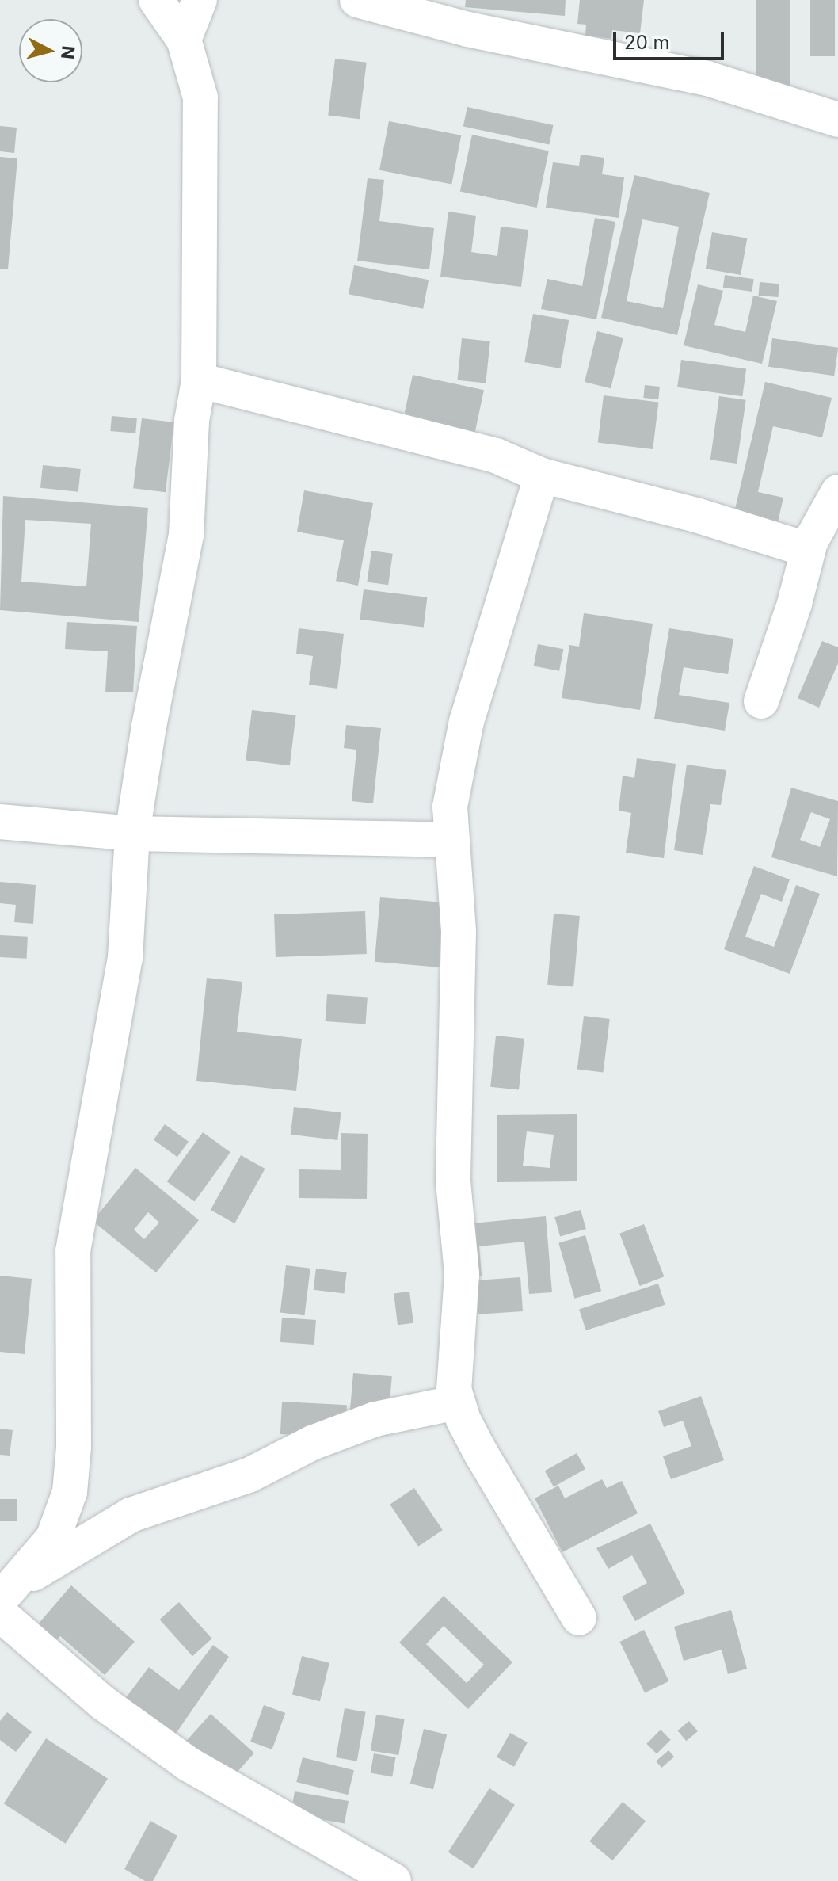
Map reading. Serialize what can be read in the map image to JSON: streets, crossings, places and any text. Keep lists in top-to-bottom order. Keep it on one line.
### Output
{"scale_bar":"20 m","north":"right"}
